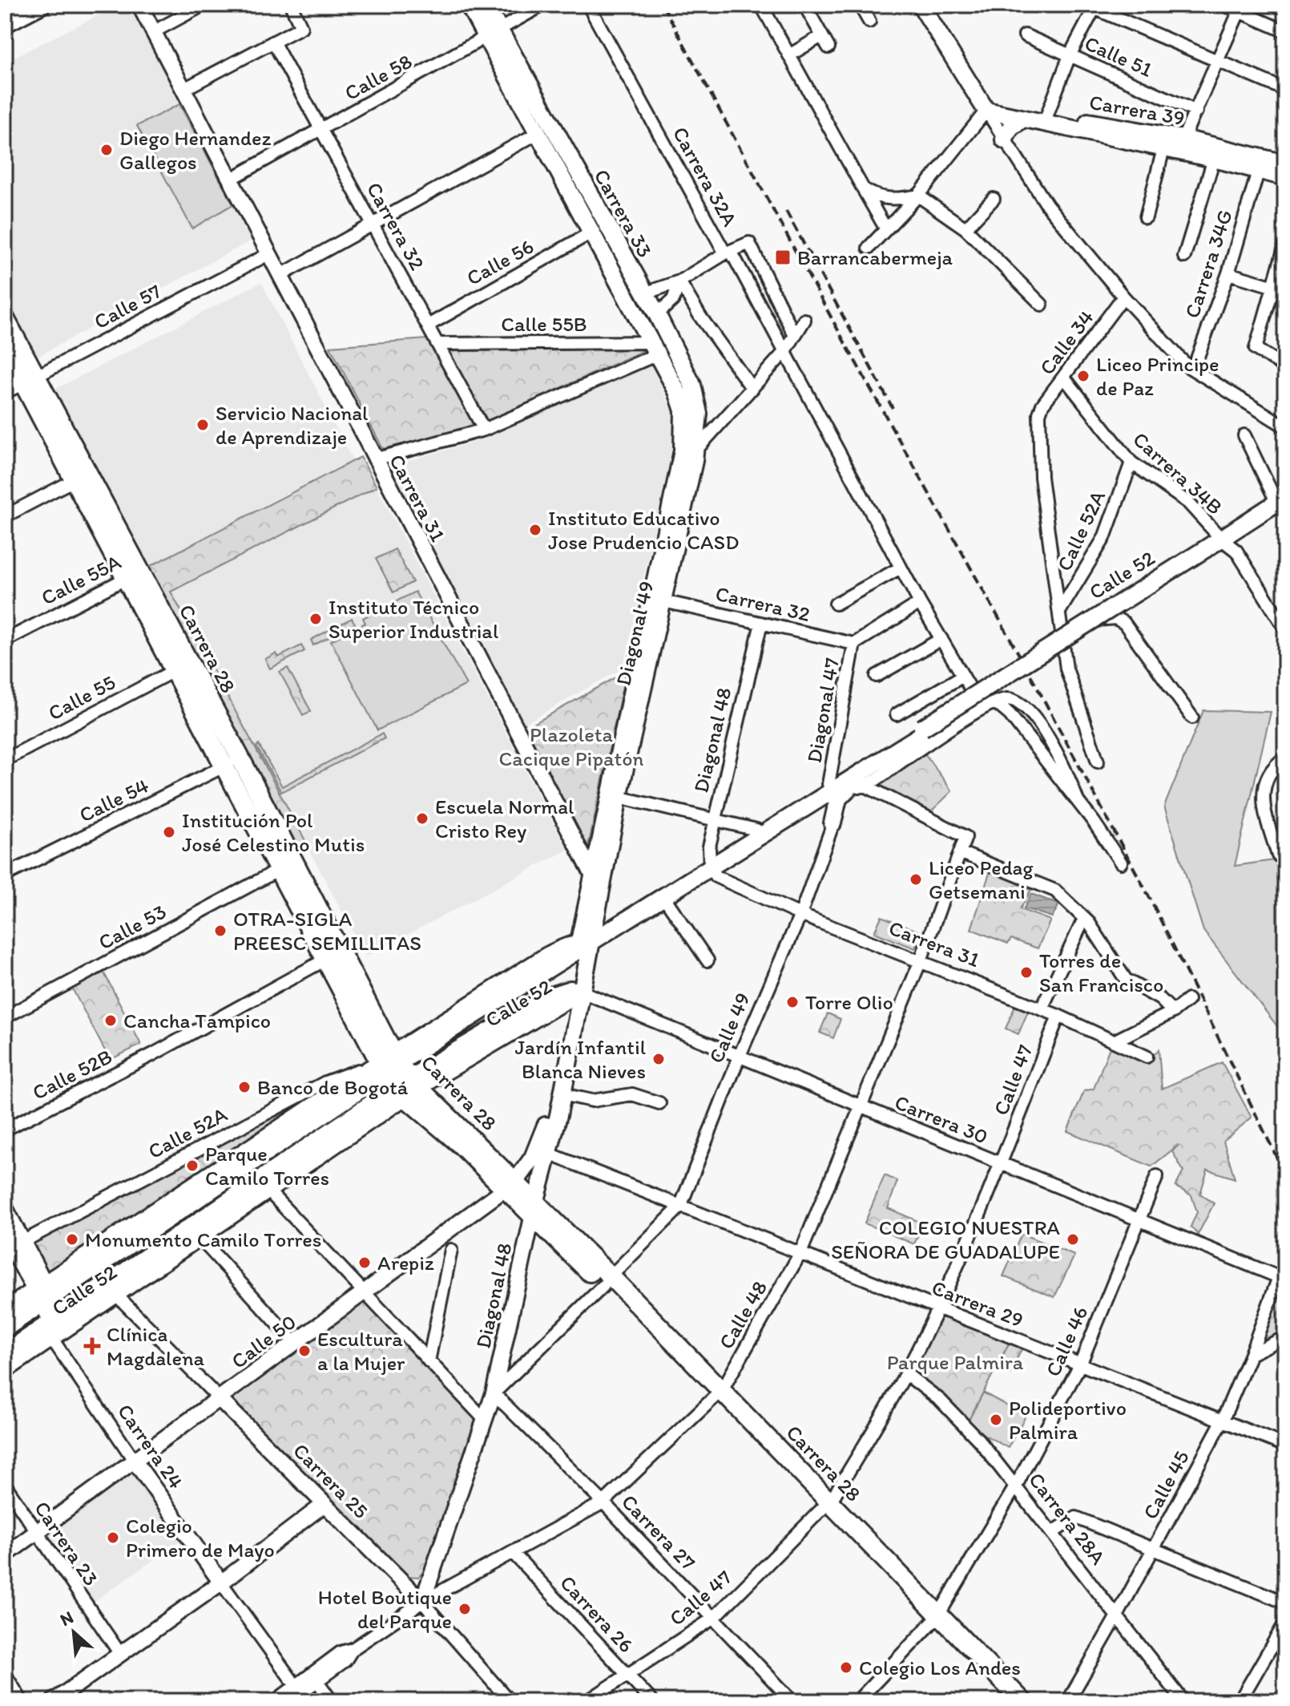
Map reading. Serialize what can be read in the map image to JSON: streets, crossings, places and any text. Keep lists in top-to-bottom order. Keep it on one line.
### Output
{"streets":{"main road":["Carrera 39","Carrera 33","Calle 52","Diagonal 49","Carrera 28","Diagonal 48"],"street":["Calle 51","Calle 58","Carrera 32A","Carrera 32","Calle 56","Carrera 34G","Calle 57","Calle 55B","Calle 34","Carrera 34B","Carrera 31","Calle 52A","Calle 55A","Calle 55","Diagonal 47","Calle 54","Calle 53","Calle 49","Calle 52B","Calle 47","Carrera 30","Carrera 29","Calle 48","Calle 50","Calle 46","Carrera 24","Carrera 25","Calle 45","Carrera 28A","Carrera 27","Carrera 23","Carrera 26"]},"crossings":[["Calle 58","Carrera 33"],["Calle 58","Carrera 32"],["Calle 58","Carrera 31"],["Carrera 39","Carrera 34G"],["Carrera 33","Calle 56"],["Carrera 33","Calle 55B"],["Carrera 33","Diagonal 49"],["Carrera 32","Calle 56"],["Carrera 32","Calle 55B"],["Carrera 32","Diagonal 49"],["Carrera 32","Diagonal 47"],["Carrera 32","Diagonal 48"],["Calle 57","Carrera 31"],["Calle 57","Carrera 28"],["Calle 34","Carrera 34B"],["Calle 34","Calle 52A"],["Carrera 34B","Calle 52A"],["Carrera 34B","Calle 52"],["Carrera 31","Calle 52"],["Carrera 31","Diagonal 49"],["Carrera 31","Diagonal 48"],["Carrera 31","Calle 49"],["Carrera 31","Calle 47"],["Carrera 31","Calle 48"],["Calle 52A","Calle 52"],["Calle 52A","Carrera 28"],["Calle 52A","Carrera 24"],["Calle 52","Diagonal 49"],["Calle 52","Carrera 28"],["Calle 52","Diagonal 47"],["Calle 52","Diagonal 48"],["Calle 52","Carrera 30"],["Calle 52","Carrera 24"],["Calle 52","Carrera 25"],["Calle 55A","Carrera 28"],["Diagonal 49","Diagonal 48"],["Diagonal 49","Carrera 30"],["Carrera 28","Calle 55"],["Carrera 28","Diagonal 48"],["Carrera 28","Calle 54"],["Carrera 28","Calle 53"],["Carrera 28","Calle 49"],["Carrera 28","Calle 52B"],["Carrera 28","Calle 47"],["Carrera 28","Calle 48"],["Carrera 28","Calle 50"],["Carrera 28","Calle 46"],["Diagonal 48","Calle 49"],["Diagonal 48","Carrera 30"],["Diagonal 48","Carrera 29"],["Diagonal 48","Calle 48"],["Diagonal 48","Carrera 25"],["Diagonal 48","Carrera 27"],["Calle 49","Carrera 30"],["Calle 49","Carrera 29"],["Calle 49","Calle 48"],["Calle 49","Carrera 27"],["Calle 47","Carrera 30"],["Calle 47","Carrera 29"],["Calle 47","Carrera 28A"],["Calle 47","Carrera 27"],["Calle 47","Carrera 26"],["Carrera 30","Calle 48"],["Carrera 30","Calle 46"],["Carrera 30","Calle 45"],["Carrera 29","Calle 48"],["Carrera 29","Calle 46"],["Carrera 29","Calle 45"],["Calle 48","Carrera 24"],["Calle 48","Carrera 25"],["Calle 48","Carrera 27"],["Calle 48","Carrera 26"],["Calle 50","Carrera 24"],["Calle 50","Carrera 25"],["Calle 50","Carrera 23"],["Calle 46","Carrera 28A"],["Calle 45","Carrera 28A"]],"parks":["Plazoleta Cacique Pipatón","Parque Palmira"],"places":{"other":["Diego Hernandez Gallegos","Liceo Principe de Paz","Servicio Nacional de Aprendizaje","Instituto Educativo Jose Prudencio CASD","Instituto Técnico Superior Industrial","Escuela Normal Cristo Rey","Institución Pol José Celestino Mutis","Liceo Pedag Getsemani","OTRA-SIGLA PREESC SEMILLITAS","Torres de San Francisco","Torre Olio","Cancha Tampico","Jardín Infantil Blanca Nieves","Banco de Bogotá","Parque Camilo Torres","Monumento Camilo Torres","COLEGIO NUESTRA SEÑORA DE GUADALUPE","Arepiz","Escultura a la Mujer","Polideportivo Palmira","Colegio Primero de Mayo","Hotel Boutique del Parque","Colegio Los Andes"],"transit":["Barrancabermeja"],"health":["Clínica Magdalena"]},"north":"top left"}
